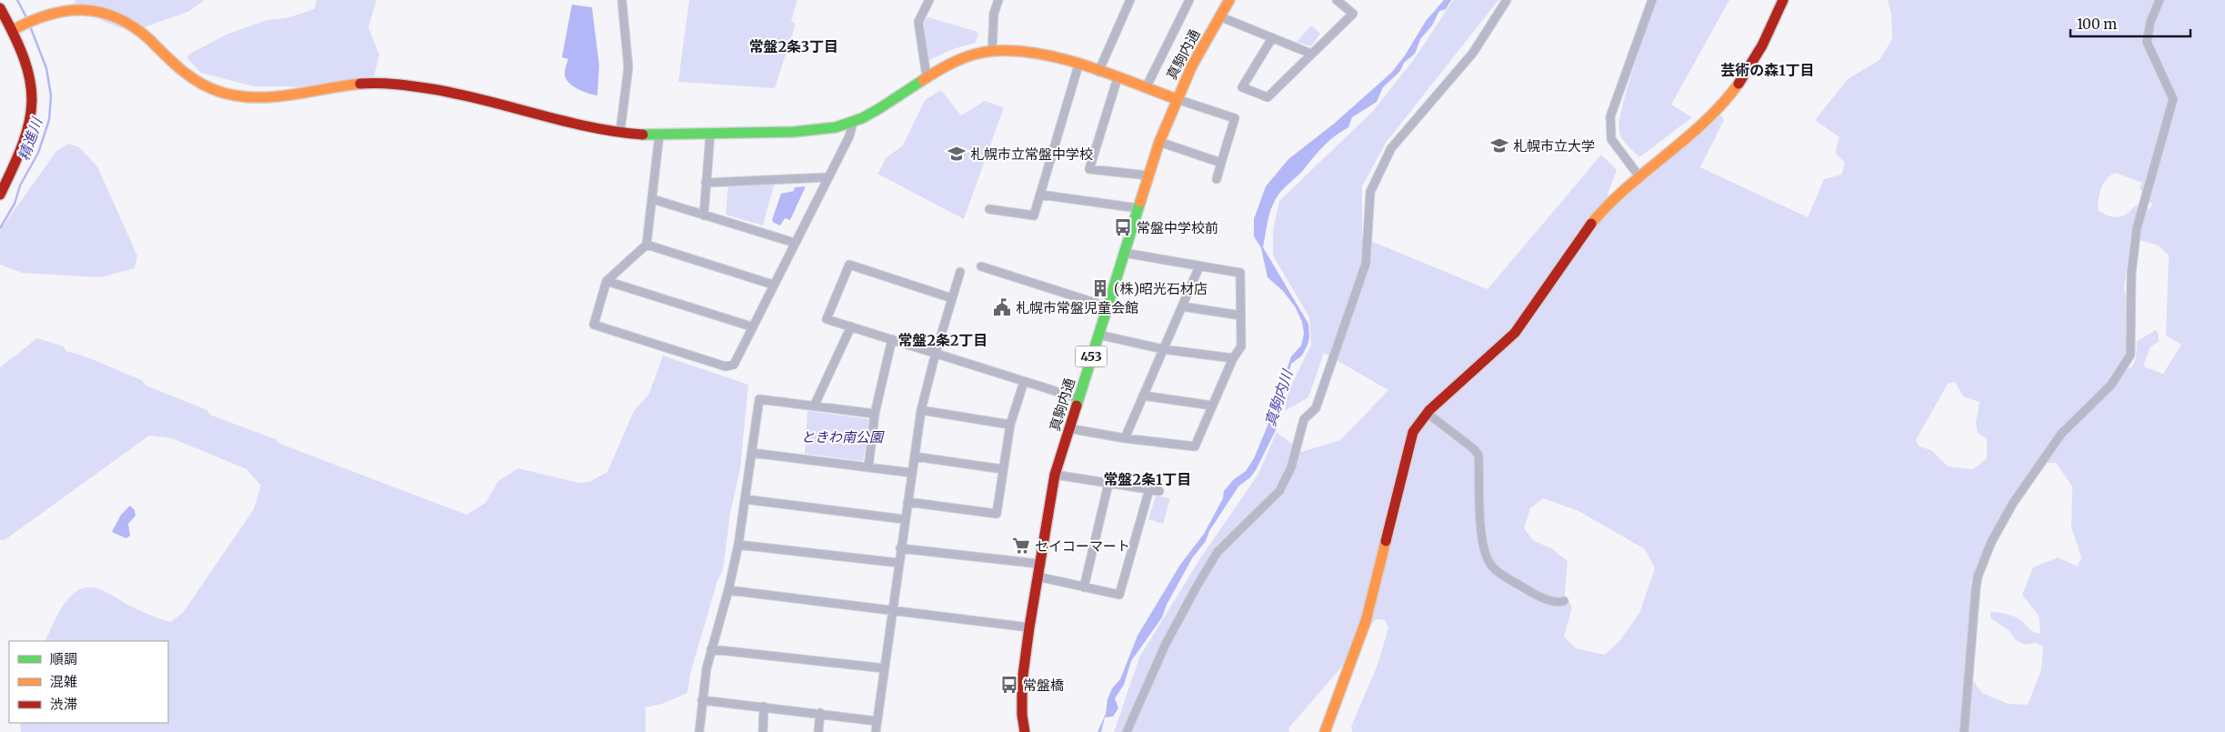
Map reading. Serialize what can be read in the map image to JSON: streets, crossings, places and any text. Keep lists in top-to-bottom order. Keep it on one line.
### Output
{"streets":{"main road":["真駒内通","453"]},"districts":["常盤2条3丁目","芸術の森1丁目","常盤2条2丁目","常盤2条1丁目"],"water":["精進川","真駒内川"],"parks":["ときわ南公園"],"places":{"school or university":["札幌市立大学","札幌市立常盤中学校"],"bus stop":["常盤中学校前","常盤橋"],"building":["(株)昭光石材店"],"public building":["札幌市常盤児童会館"],"supermarket":["セイコーマート"]},"legend":["順調","混雑","渋滞"],"scale_bar":"100 m"}
